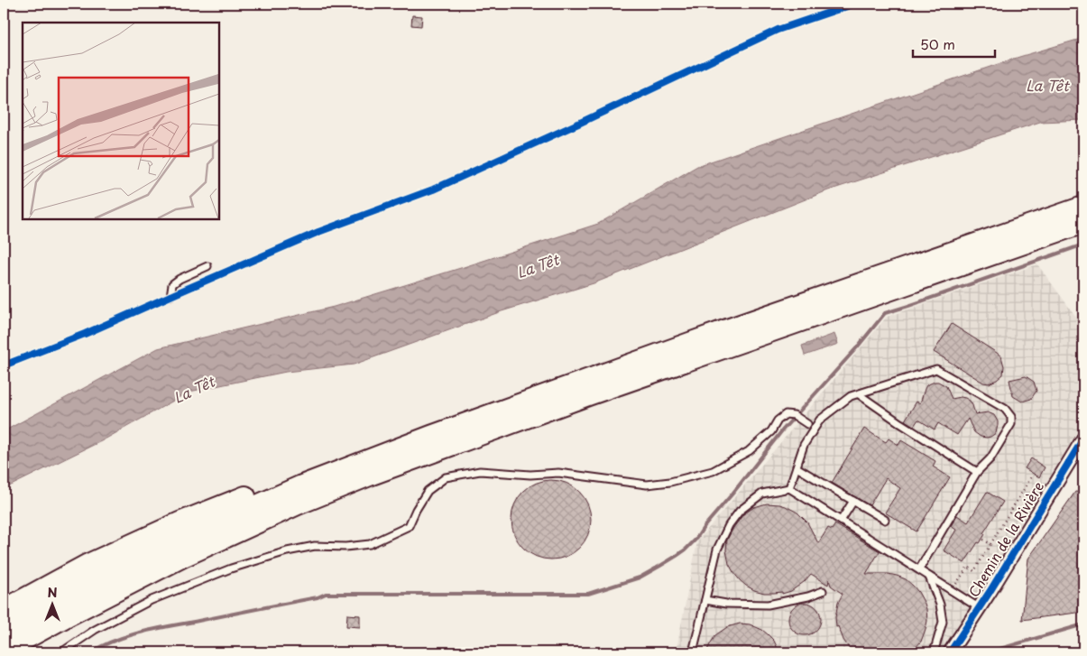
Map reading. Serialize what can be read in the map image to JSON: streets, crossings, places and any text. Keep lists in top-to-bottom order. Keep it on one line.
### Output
{"streets":{"street":["Chemin de la Rivière"]},"water":["La Têt"],"scale_bar":"50 m","north":"top"}
